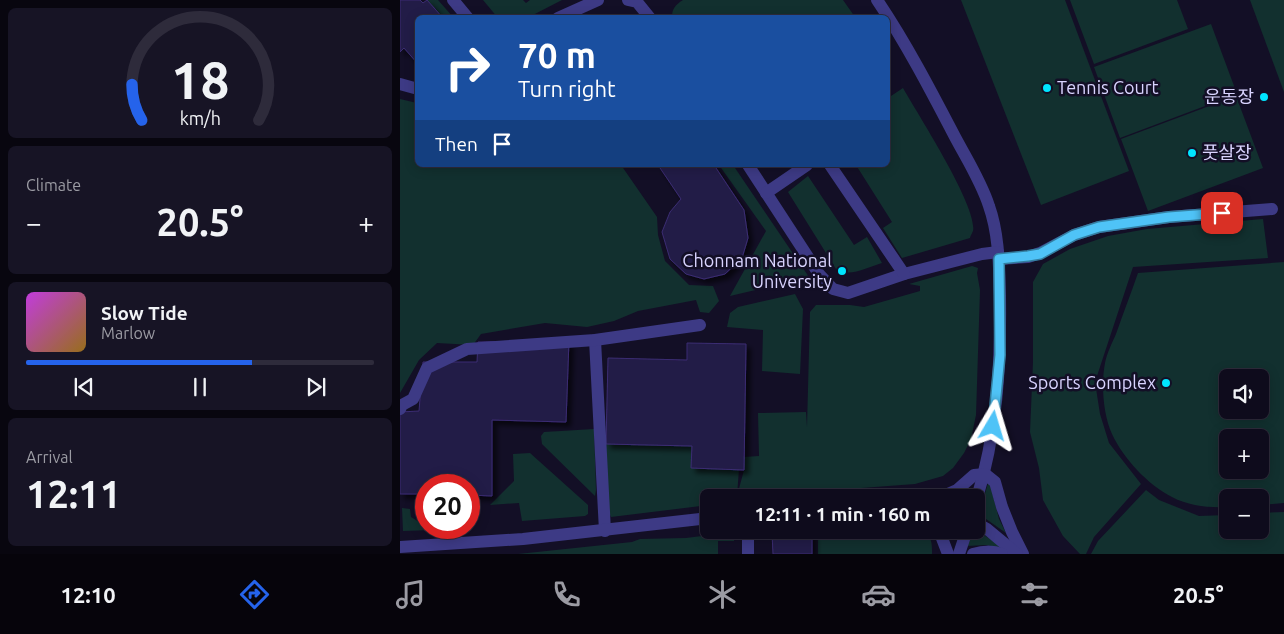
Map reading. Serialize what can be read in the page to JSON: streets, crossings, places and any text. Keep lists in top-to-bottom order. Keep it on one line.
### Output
{"places":["Tennis Court","운동장","풋살장","Chonnam National University","Sports Complex"],"page":{"turn":["70 m","Turn right"],"then":"Then","tile":["Climate",["Arrival","12:11"]],"heat":["−","20.5°","+"],"song":["Slow Tide","Marlow"],"map_buttons":["+","−"],"limit":"20","trip":"12:11 · 1 min · 160 m","tabs":["12:10","20.5°"],"gauge":["18","km/h"]}}
